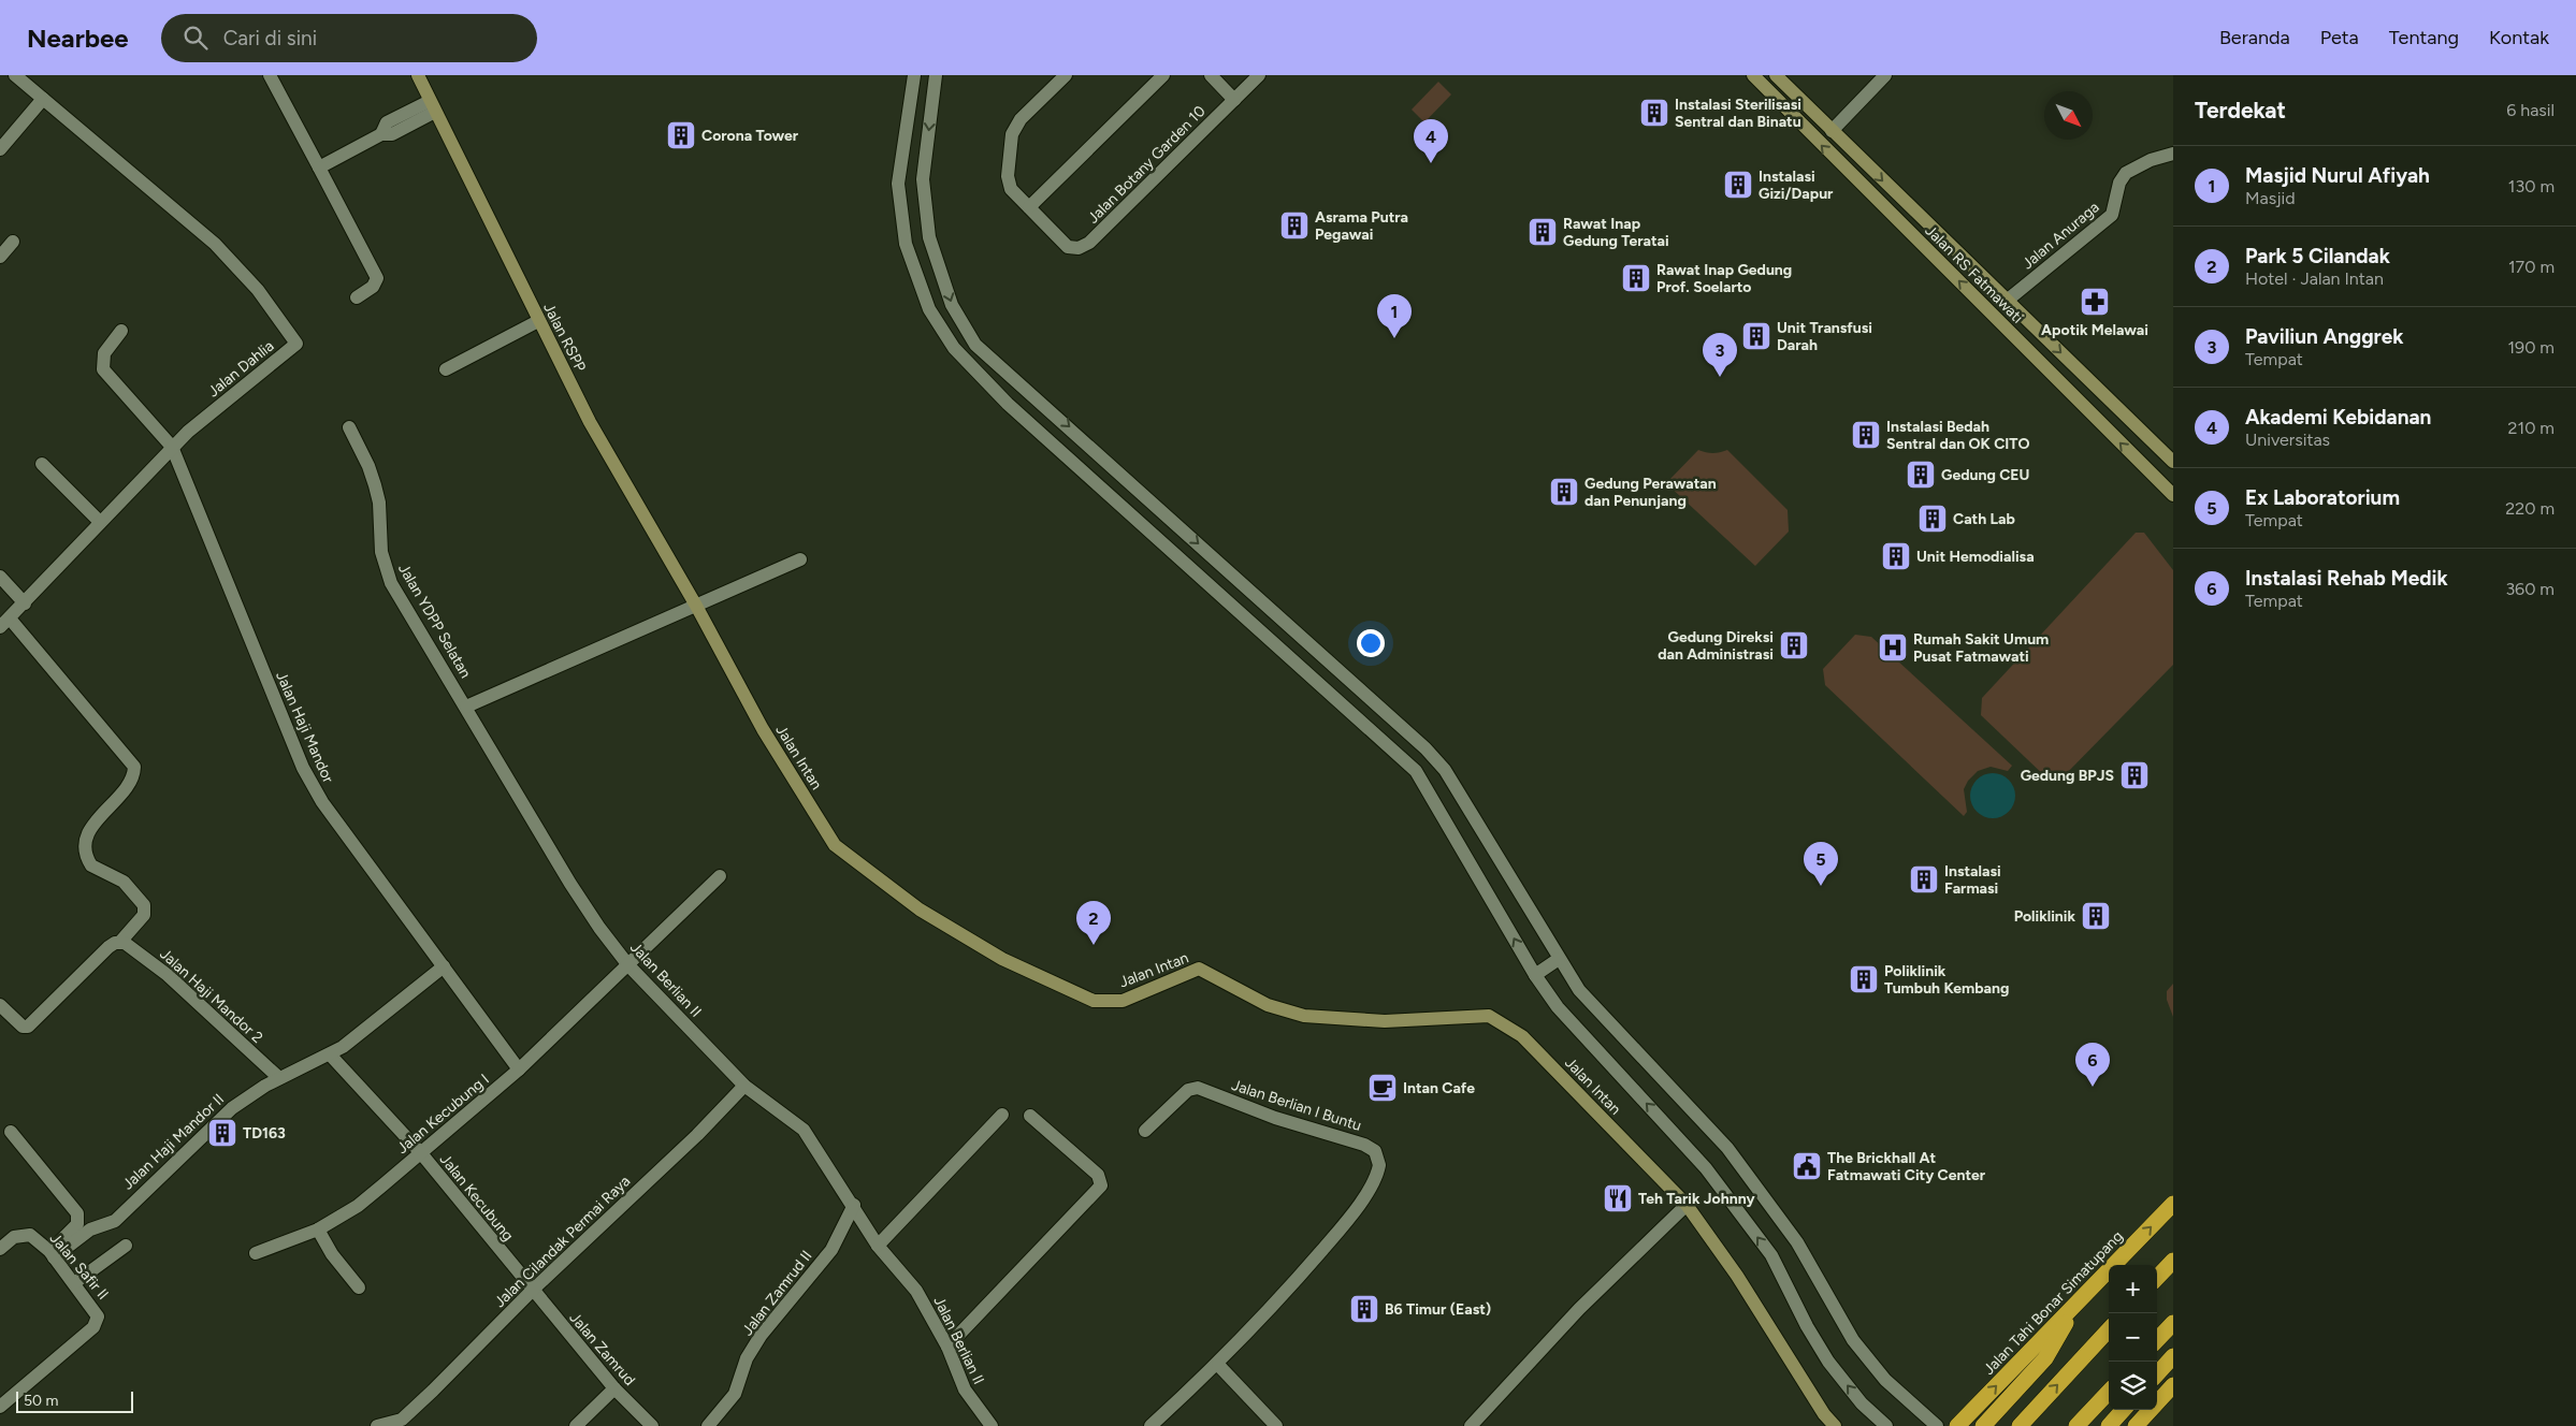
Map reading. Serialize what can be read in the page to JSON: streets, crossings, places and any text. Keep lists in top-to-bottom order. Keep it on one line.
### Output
{"streets":{"highway":["Jalan Tahi Bonar Simatupang"],"street":["Jalan Botany Garden 10","Jalan Anuraga","Jalan RS Fatmawati","Jalan RSPP","Jalan Dahlia","Jalan YDPP Selatan","Jalan Haji Mandor","Jalan Intan","Jalan Berlian II","Jalan Haji Mandor 2","Jalan Berlian I Buntu","Jalan Kecubung I","Jalan Haji Mandor II","Jalan Kecubung","Jalan Cilandak Permai Raya","Jalan Safir II","Jalan Zamrud II","Jalan Zamrud"]},"crossings":[["Jalan Anuraga","Jalan RS Fatmawati"],["Jalan RSPP","Jalan Intan"],["Jalan Dahlia","Jalan Haji Mandor"],["Jalan YDPP Selatan","Jalan Berlian II"],["Jalan Haji Mandor","Jalan Kecubung I"],["Jalan Haji Mandor","Jalan Haji Mandor II"],["Jalan Berlian II","Jalan Kecubung I"],["Jalan Berlian II","Jalan Cilandak Permai Raya"],["Jalan Berlian II","Jalan Zamrud II"],["Jalan Haji Mandor 2","Jalan Haji Mandor II"],["Jalan Kecubung I","Jalan Kecubung"],["Jalan Haji Mandor II","Jalan Kecubung"],["Jalan Haji Mandor II","Jalan Safir II"],["Jalan Kecubung","Jalan Cilandak Permai Raya"],["Jalan Kecubung","Jalan Zamrud"],["Jalan Cilandak Permai Raya","Jalan Zamrud"]],"places":{"building":["Instalasi Sterilisasi Sentral dan Binatu","Corona Tower","Instalasi Gizi/Dapur","Asrama Putra Pegawai","Rawat Inap Gedung Teratai","Rawat Inap Gedung Prof. Soelarto","Unit Transfusi Darah","Instalasi Bedah Sentral dan OK CITO","Gedung CEU","Gedung Perawatan dan Penunjang","Cath Lab","Unit Hemodialisa","Gedung Direksi dan Administrasi","Gedung BPJS","Instalasi Farmasi","Poliklinik","Poliklinik Tumbuh Kembang","TD163","B6 Timur (East)"],"pharmacy":["Apotik Melawai"],"hospital":["Rumah Sakit Umum Pusat Fatmawati"],"cafe":["Intan Cafe"],"public building":["The Brickhall At Fatmawati City Center"],"restaurant":["Teh Tarik Johnny"]},"scale_bar":"50 m","north":"bottom right","page":{"header":"Nearbee","search":"Cari di sini","nav":["Beranda","Peta","Tentang","Kontak"],"heading":["Terdekat","6 hasil"],"pins":["4","1","3","5","2","6"],"list":[{"mark":"1","name":"Masjid Nurul Afiyah","note":"Masjid","value":"130 m"},{"mark":"2","name":"Park 5 Cilandak","note":"Hotel · Jalan Intan","value":"170 m"},{"mark":"3","name":"Paviliun Anggrek","note":"Tempat","value":"190 m"},{"mark":"4","name":"Akademi Kebidanan","note":"Universitas","value":"210 m"},{"mark":"5","name":"Ex Laboratorium","note":"Tempat","value":"220 m"},{"mark":"6","name":"Instalasi Rehab Medik","note":"Tempat","value":"360 m"}],"map_buttons":["+","−"],"scale":"50 m"}}
